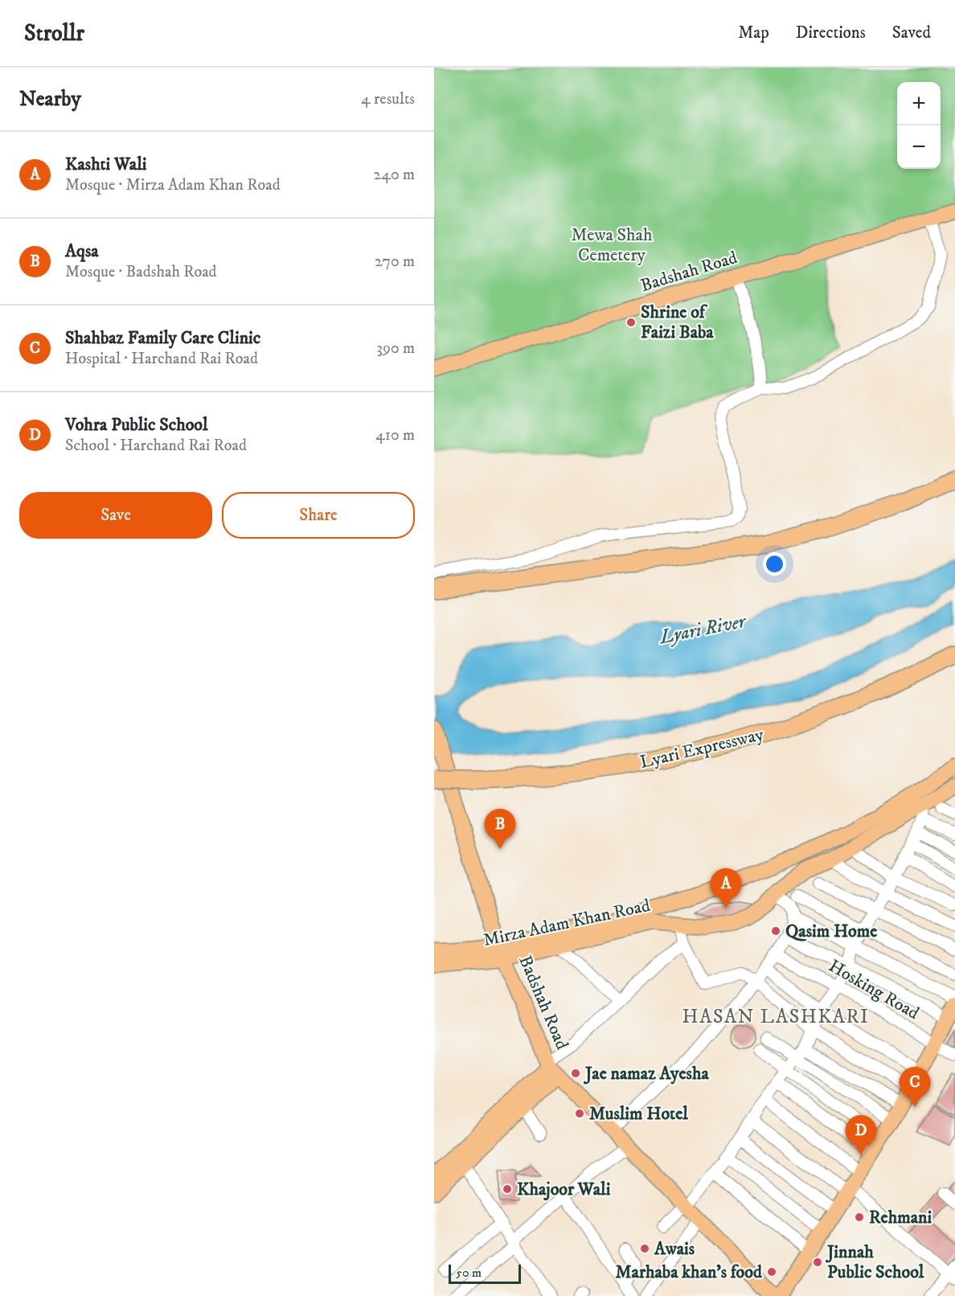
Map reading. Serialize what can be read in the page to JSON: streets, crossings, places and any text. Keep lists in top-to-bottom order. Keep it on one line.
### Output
{"streets":{"highway":["Lyari Expressway"],"main road":["Badshah Road","Mirza Adam Khan Road"],"street":["Hosking Road"]},"crossings":[["Badshah Road","Lyari Expressway"],["Badshah Road","Mirza Adam Khan Road"]],"districts":["HASAN LASHKARI"],"water":["Lyari River"],"parks":["Mewa Shah Cemetery"],"places":["Shrine of Faizi Baba","Qasim Home","Jae namaz Ayesha","Muslim Hotel","Khajoor Wali","Rehmani","Awais","Jinnah Public School","Marhaba khan's food"],"scale_bar":"50 m","page":{"header":"Strollr","nav":["Map","Directions","Saved"],"heading":["Nearby","4 results"],"map_buttons":["+","−"],"list":[{"mark":"A","name":"Kashti Wali","note":"Mosque · Mirza Adam Khan Road","value":"240 m"},{"mark":"B","name":"Aqsa","note":"Mosque · Badshah Road","value":"270 m"},{"mark":"C","name":"Shahbaz Family Care Clinic","note":"Hospital · Harchand Rai Road","value":"390 m"},{"mark":"D","name":"Vohra Public School","note":"School · Harchand Rai Road","value":"410 m"}],"buttons":["Save","Share"],"pins":["B","A","C","D"],"scale":"50 m"}}
